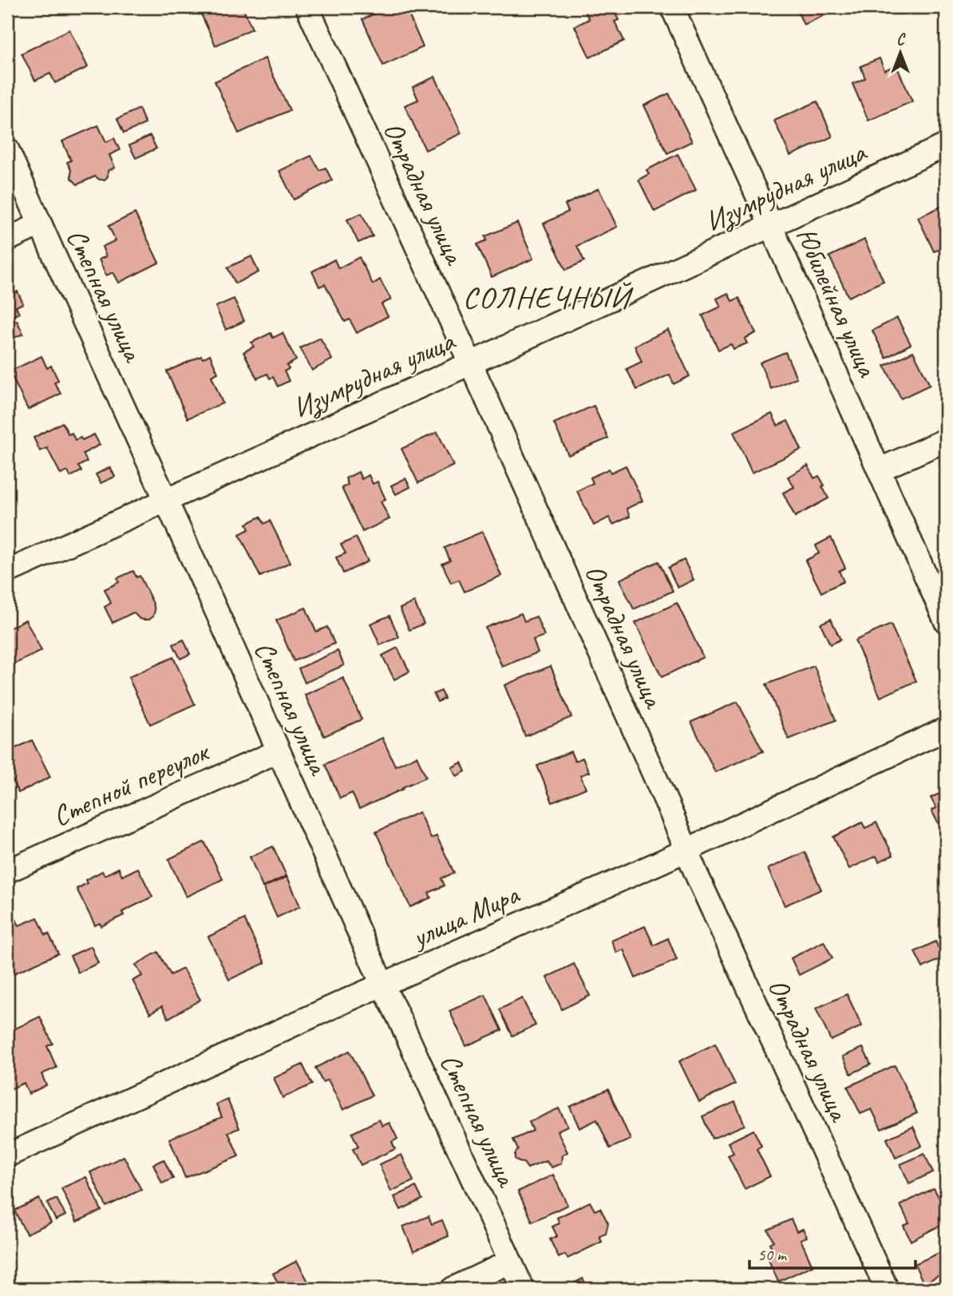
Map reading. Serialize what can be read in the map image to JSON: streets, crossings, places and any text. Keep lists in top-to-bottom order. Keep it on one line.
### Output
{"streets":{"street":["Изумрудная улица","Отрадная улица","Степная улица","Юбилейная улица","Степной переулок","улица Мира"]},"crossings":[["Изумрудная улица","Отрадная улица"],["Изумрудная улица","Степная улица"],["Изумрудная улица","Юбилейная улица"],["Отрадная улица","улица Мира"],["Степная улица","Степной переулок"],["Степная улица","улица Мира"]],"districts":["СОЛНЕЧНЫЙ"],"scale_bar":"50 m","north":"top"}
